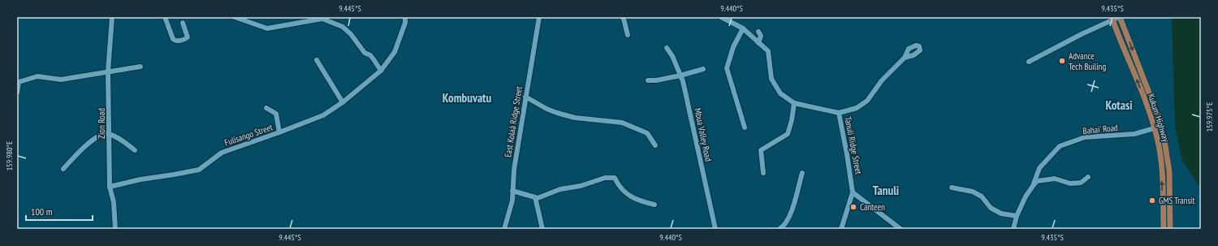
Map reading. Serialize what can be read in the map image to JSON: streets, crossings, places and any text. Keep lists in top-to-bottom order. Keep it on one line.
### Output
{"streets":{"main road":["Kukum Highway"],"street":["East Kolaá Ridge Street","Zion Road","Bahai' Road","Fulisango Street","Mbua Valley Road","Tanuli Ridge Street"]},"crossings":[["Kukum Highway","Bahai' Road"],["Zion Road","Fulisango Street"]],"districts":["Kombuvatu","Kotasi","Tanuli"],"places":["Advance Tech Builing","GMS Transit","Canteen"],"scale_bar":"100 m","coordinates":["9.445°S","9.440°S","9.435°S","159.975°E","159.980°E"]}
